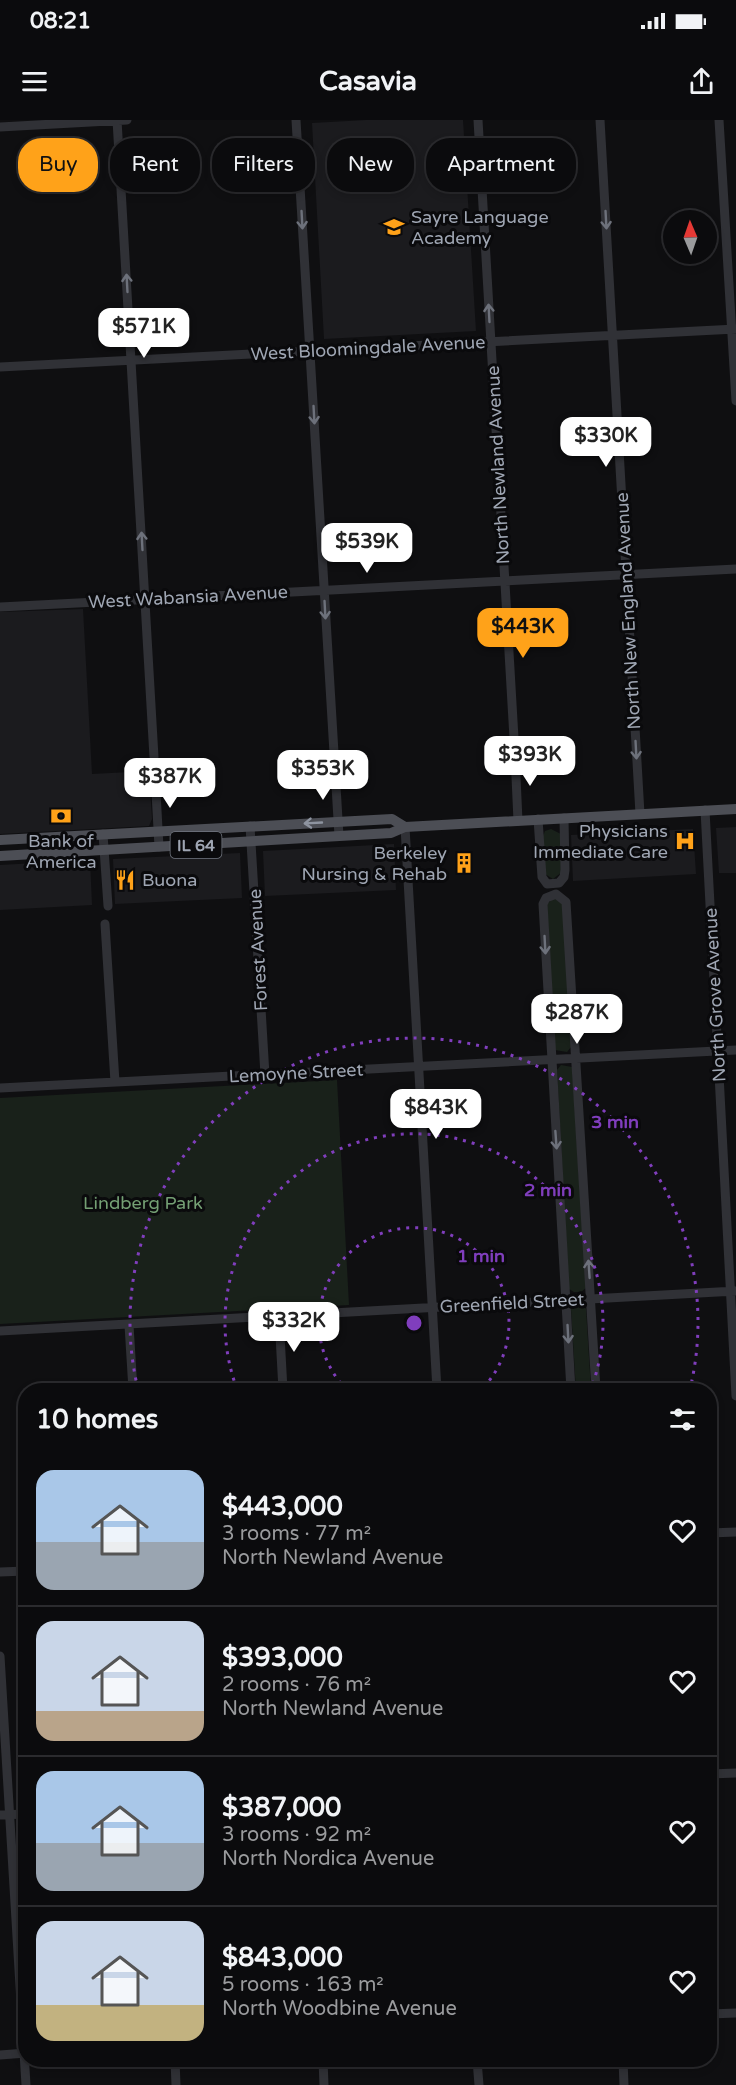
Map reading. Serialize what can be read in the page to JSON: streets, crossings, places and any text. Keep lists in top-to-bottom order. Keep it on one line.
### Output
{"streets":{"main road":["IL 64"],"street":["West Bloomingdale Avenue","North Newland Avenue","West Wabansia Avenue","North New England Avenue","Forest Avenue","North Grove Avenue","Lemoyne Street","Greenfield Street"]},"crossings":[["West Bloomingdale Avenue","North Newland Avenue"],["West Bloomingdale Avenue","North New England Avenue"],["North Newland Avenue","West Wabansia Avenue"],["West Wabansia Avenue","North New England Avenue"],["North New England Avenue","IL 64"],["IL 64","Forest Avenue"],["IL 64","North Grove Avenue"],["Forest Avenue","Lemoyne Street"],["North Grove Avenue","Lemoyne Street"],["North Grove Avenue","Greenfield Street"]],"one_way":["North Newland Avenue","North New England Avenue"],"parks":["Lindberg Park"],"places":{"school or university":["Sayre Language Academy"],"bank":["Bank of America"],"hospital":["Physicians Immediate Care"],"building":["Berkeley Nursing & Rehab"],"restaurant":["Buona"]},"north":"top","page":{"status":"08:21","header":"Casavia","chip":["Buy","Rent","Filters","New","Apartment"],"price":["$571K","$330K","$539K","$443K","$393K","$353K","$387K","$287K","$843K","$332K"],"heading":"10 homes","list":[{"name":"$443,000","note":"3 rooms · 77 m² · North Newland Avenue"},{"name":"$393,000","note":"2 rooms · 76 m² · North Newland Avenue"},{"name":"$387,000","note":"3 rooms · 92 m² · North Nordica Avenue"},{"name":"$843,000","note":"5 rooms · 163 m² · North Woodbine Avenue"}]},"rings":["3 min","2 min","1 min"]}
